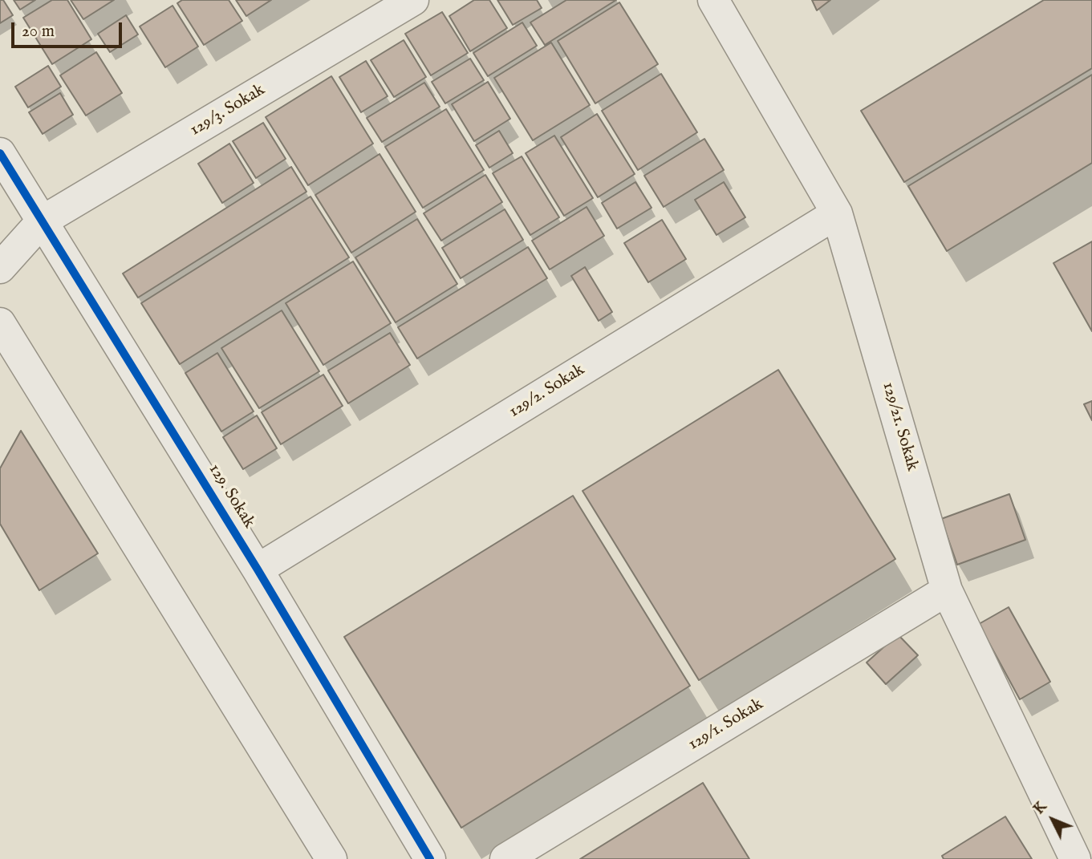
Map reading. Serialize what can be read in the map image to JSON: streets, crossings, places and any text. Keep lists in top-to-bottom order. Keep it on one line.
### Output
{"streets":{"street":["129/3. Sokak","129/2. Sokak","129/21. Sokak","129. Sokak","129/1. Sokak"]},"crossings":[["129/3. Sokak","129. Sokak"],["129/2. Sokak","129/21. Sokak"],["129/2. Sokak","129. Sokak"],["129/21. Sokak","129/1. Sokak"]],"scale_bar":"20 m","north":"top left"}
